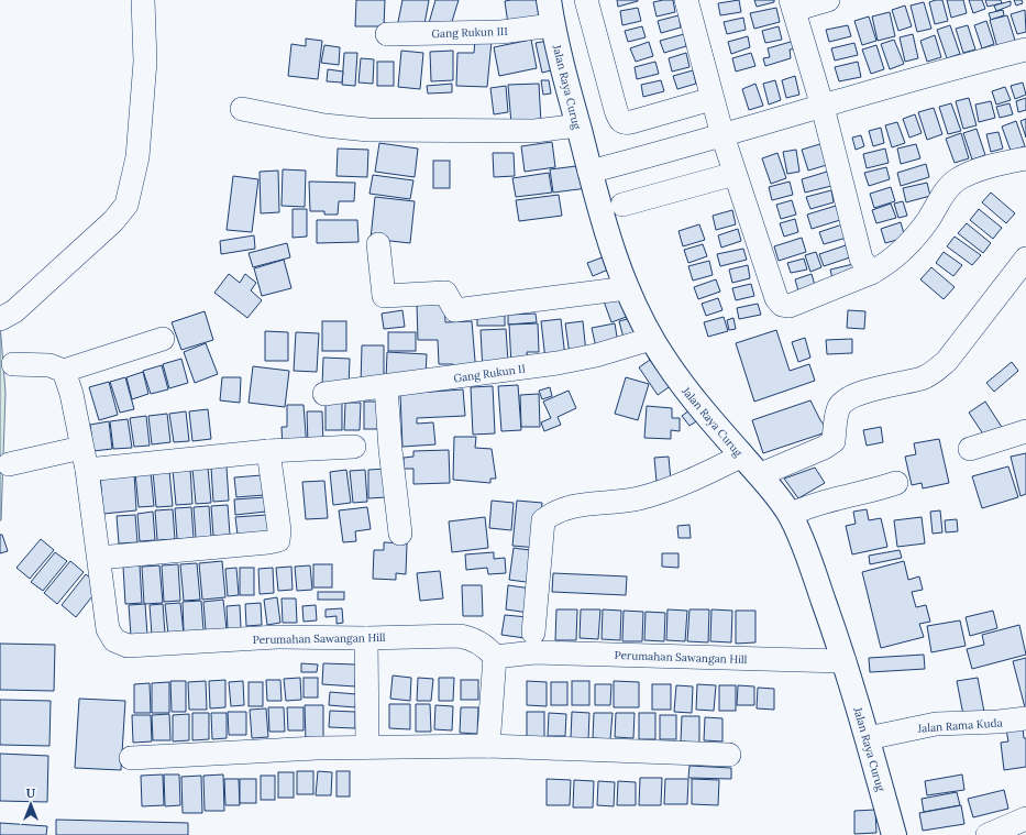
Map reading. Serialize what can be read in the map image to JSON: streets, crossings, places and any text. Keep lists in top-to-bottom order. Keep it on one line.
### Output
{"streets":{"main road":["Jalan Raya Curug"],"street":["Gang Rukun III","Gang Rukun II","Perumahan Sawangan Hill","Jalan Rama Kuda"]},"crossings":[["Gang Rukun III","Jalan Raya Curug"],["Jalan Raya Curug","Gang Rukun II"],["Jalan Raya Curug","Perumahan Sawangan Hill"],["Jalan Raya Curug","Jalan Rama Kuda"]],"north":"top"}
